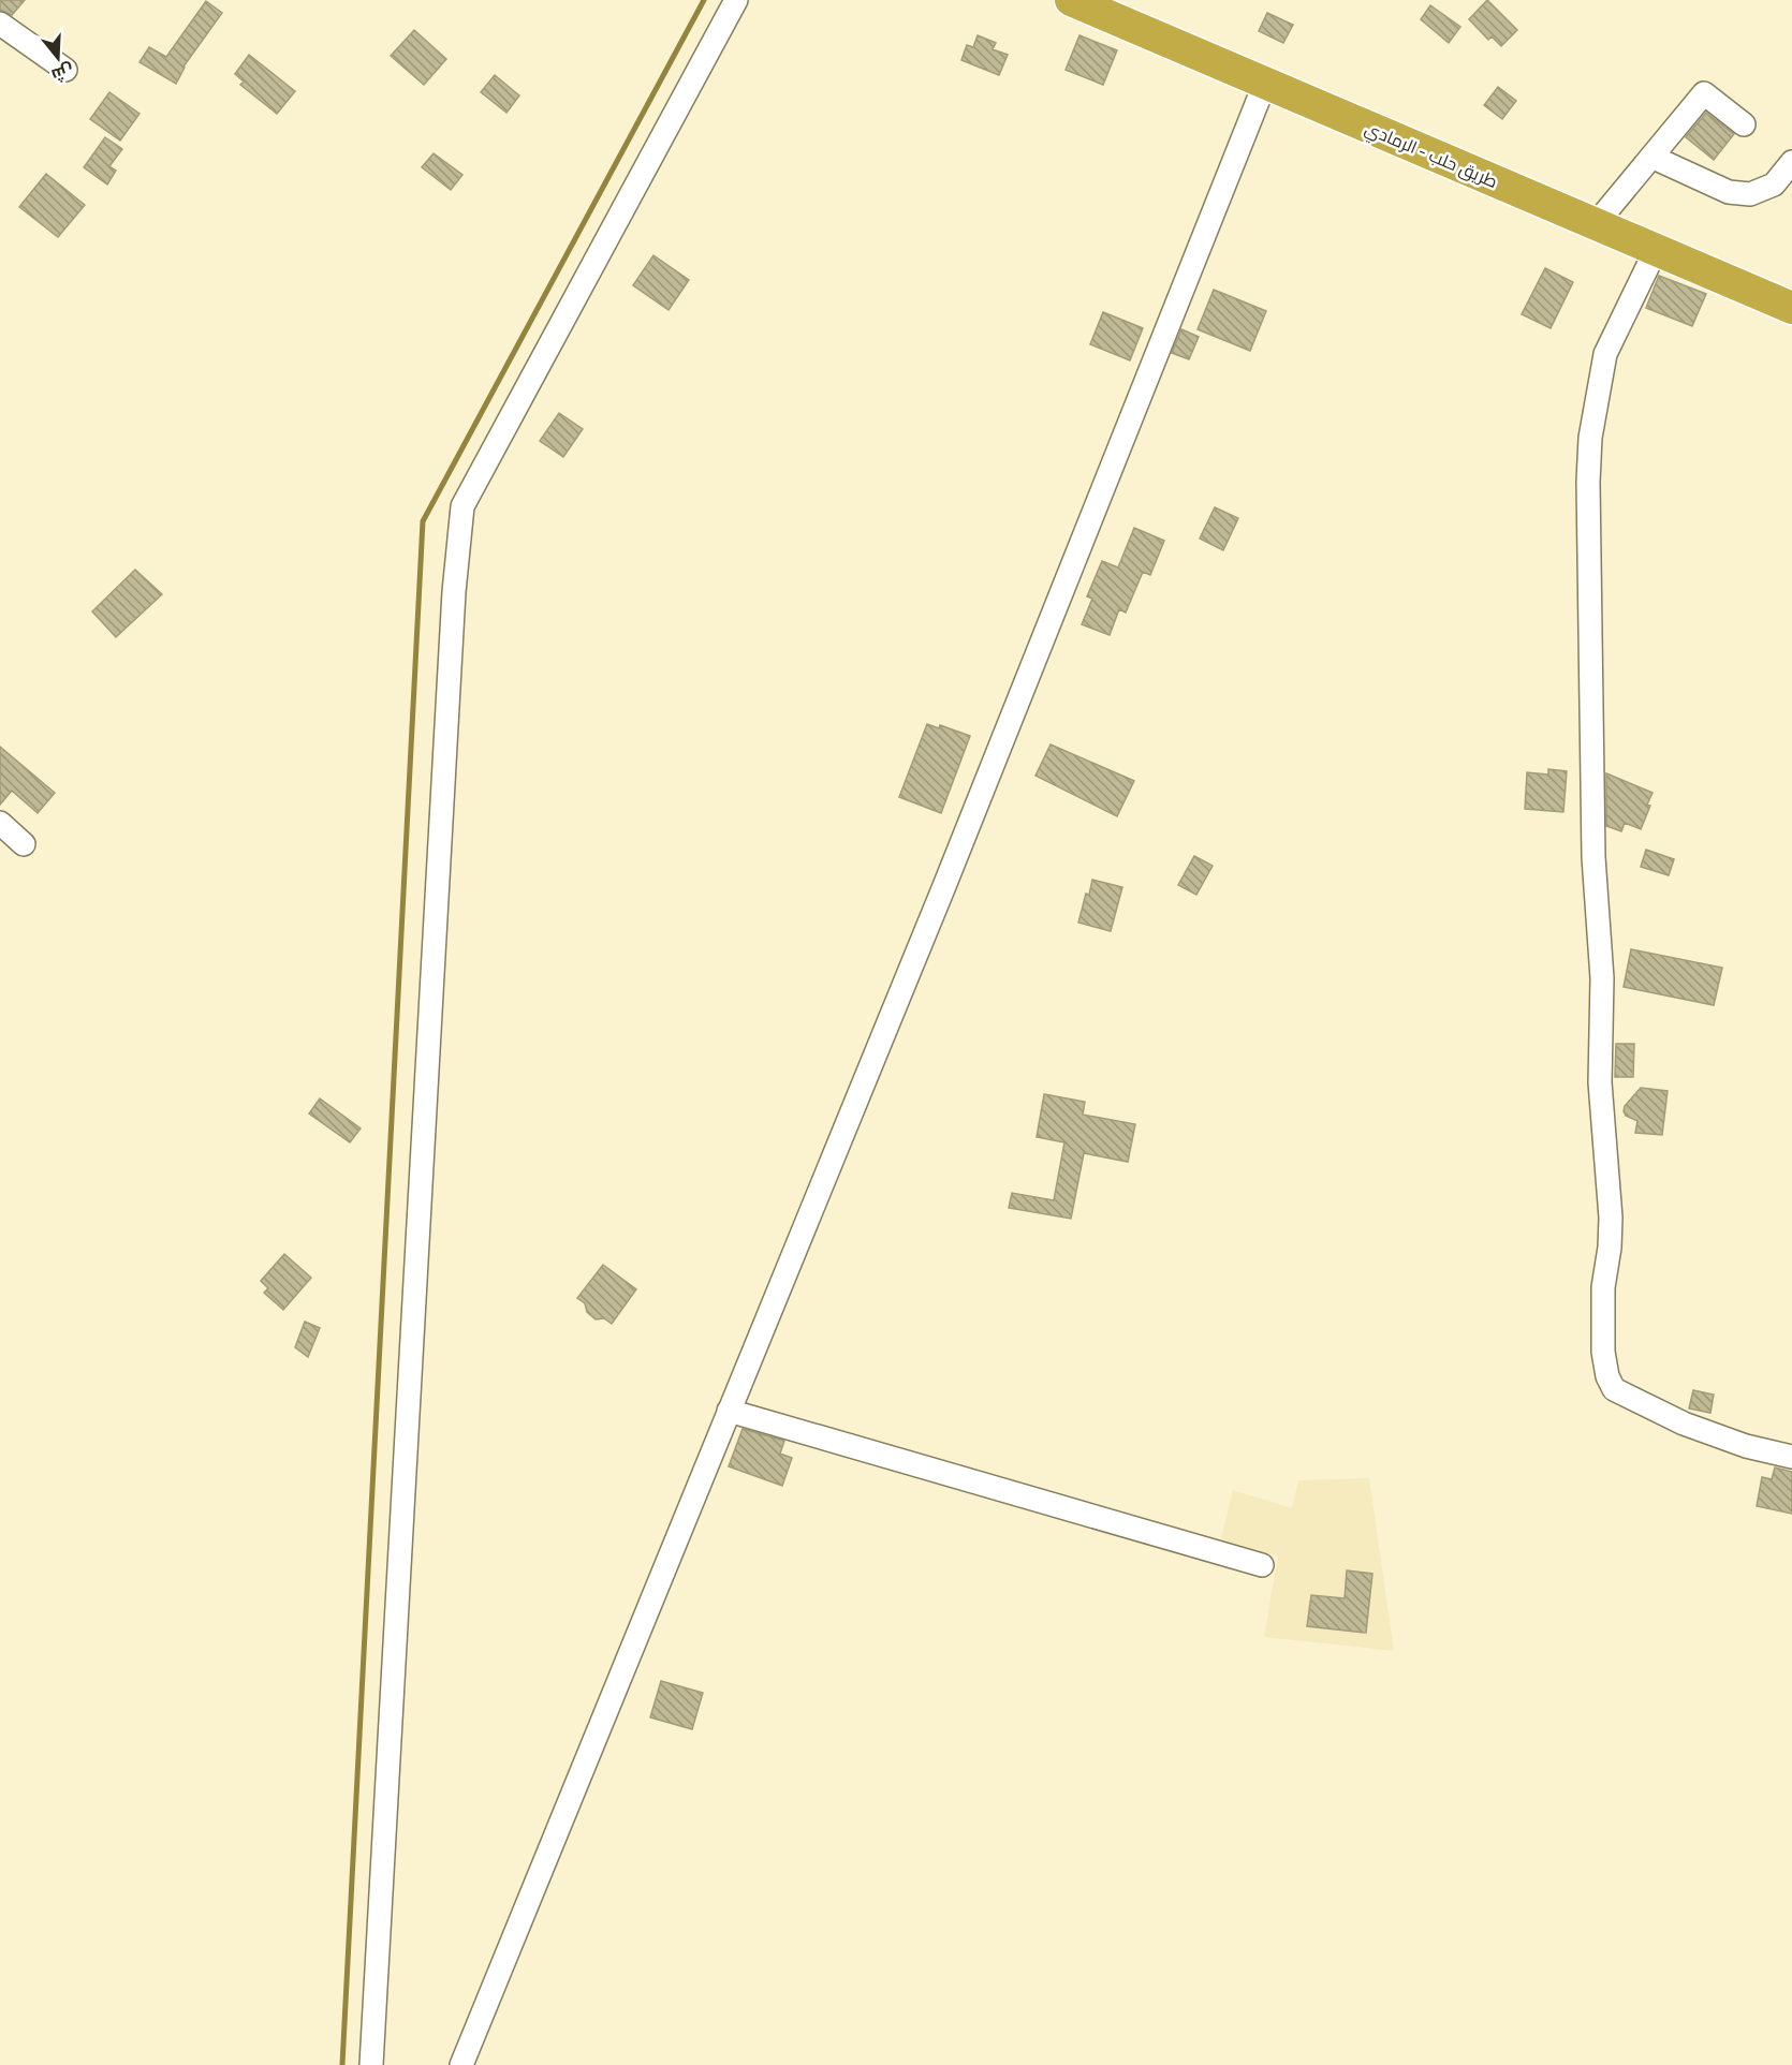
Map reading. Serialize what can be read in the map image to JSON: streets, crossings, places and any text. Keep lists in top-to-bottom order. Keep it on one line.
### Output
{"streets":{"highway":["طريق حلب - الرمادي"]},"north":"bottom"}
